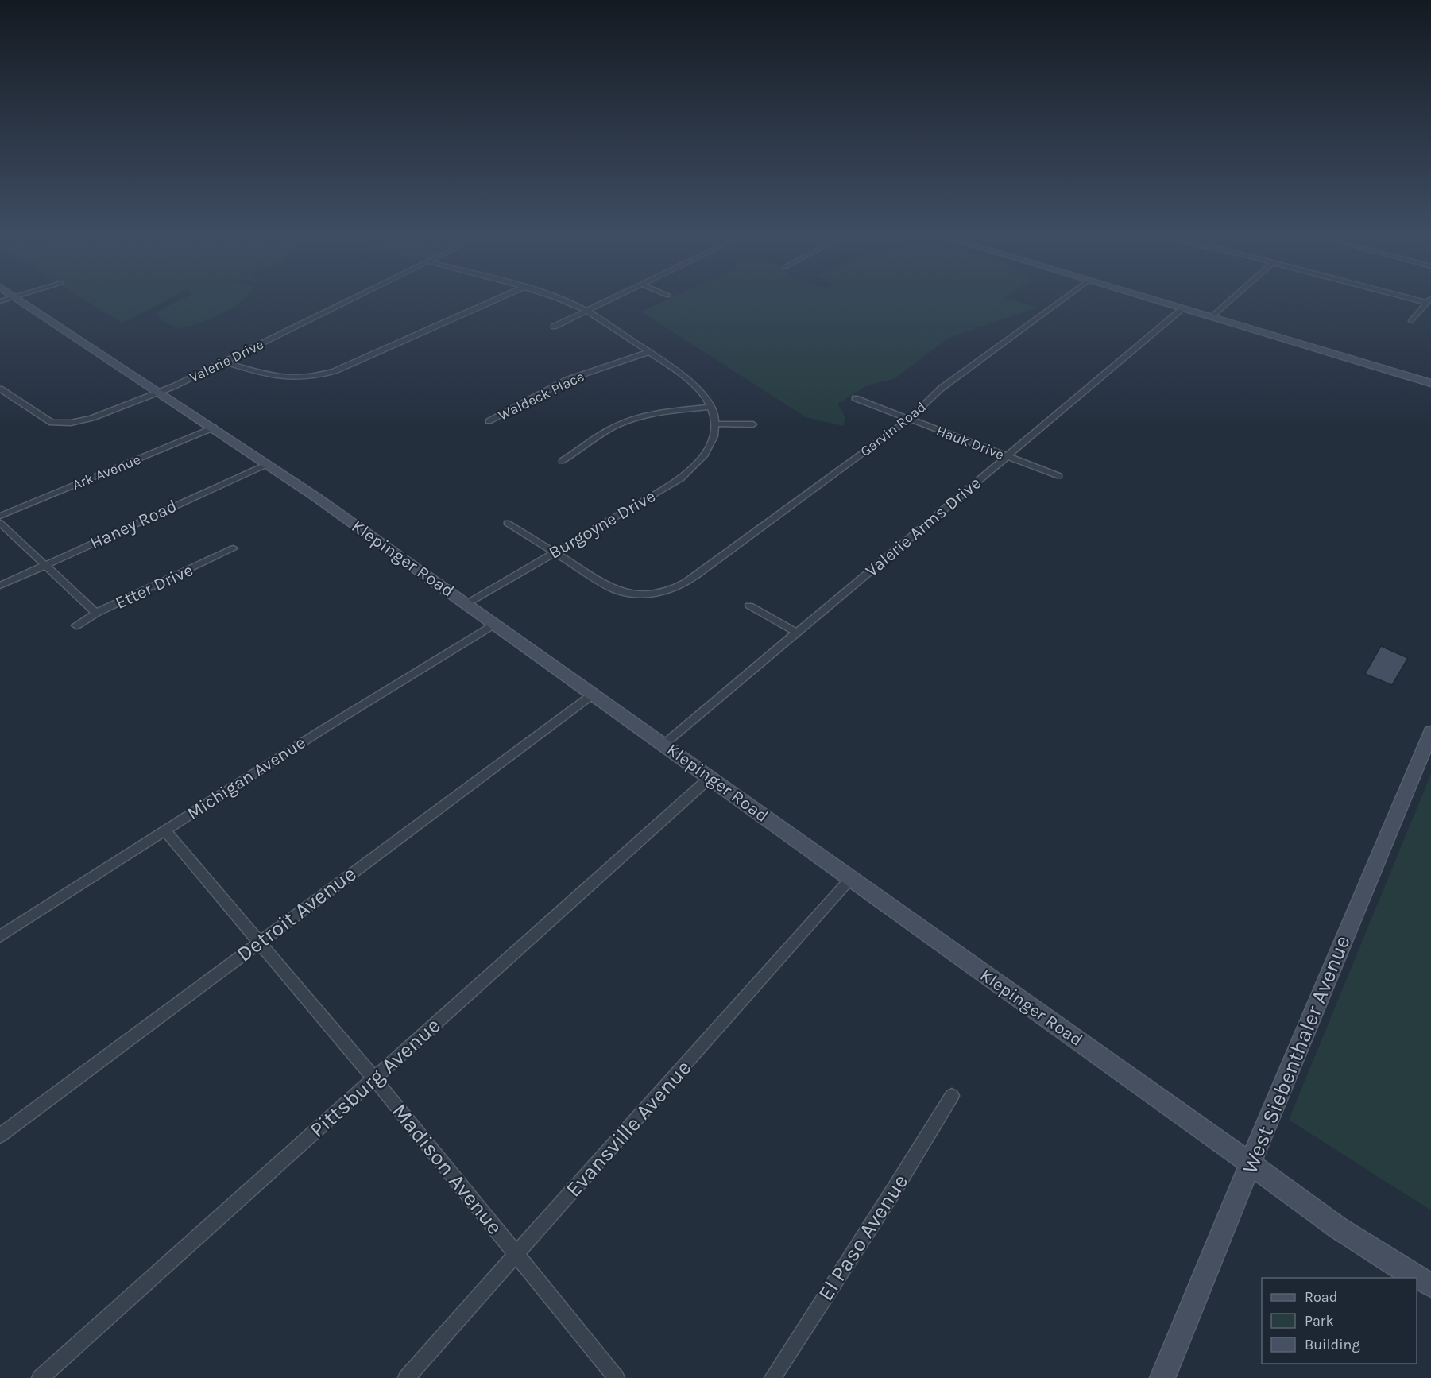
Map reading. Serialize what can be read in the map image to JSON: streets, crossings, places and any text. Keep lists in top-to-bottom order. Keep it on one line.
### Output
{"streets":{"street":["Valerie Drive","Waldeck Place","Garvin Road","Hauk Drive","Ark Avenue","Haney Road","Burgoyne Drive","Valerie Arms Drive","Klepinger Road","Etter Drive","Michigan Avenue","Detroit Avenue","West Siebenthaler Avenue","Pittsburg Avenue","Evansville Avenue","Madison Avenue","El Paso Avenue"]},"crossings":[["Valerie Drive","Klepinger Road"],["Garvin Road","Hauk Drive"],["Garvin Road","Burgoyne Drive"],["Hauk Drive","Valerie Arms Drive"],["Ark Avenue","Klepinger Road"],["Haney Road","Klepinger Road"],["Burgoyne Drive","Klepinger Road"],["Valerie Arms Drive","Klepinger Road"],["Klepinger Road","Michigan Avenue"],["Klepinger Road","Detroit Avenue"],["Klepinger Road","West Siebenthaler Avenue"],["Klepinger Road","Pittsburg Avenue"],["Klepinger Road","Evansville Avenue"],["Michigan Avenue","Madison Avenue"],["Detroit Avenue","Madison Avenue"],["Pittsburg Avenue","Madison Avenue"],["Evansville Avenue","Madison Avenue"]],"legend":["Road","Park","Building"]}
